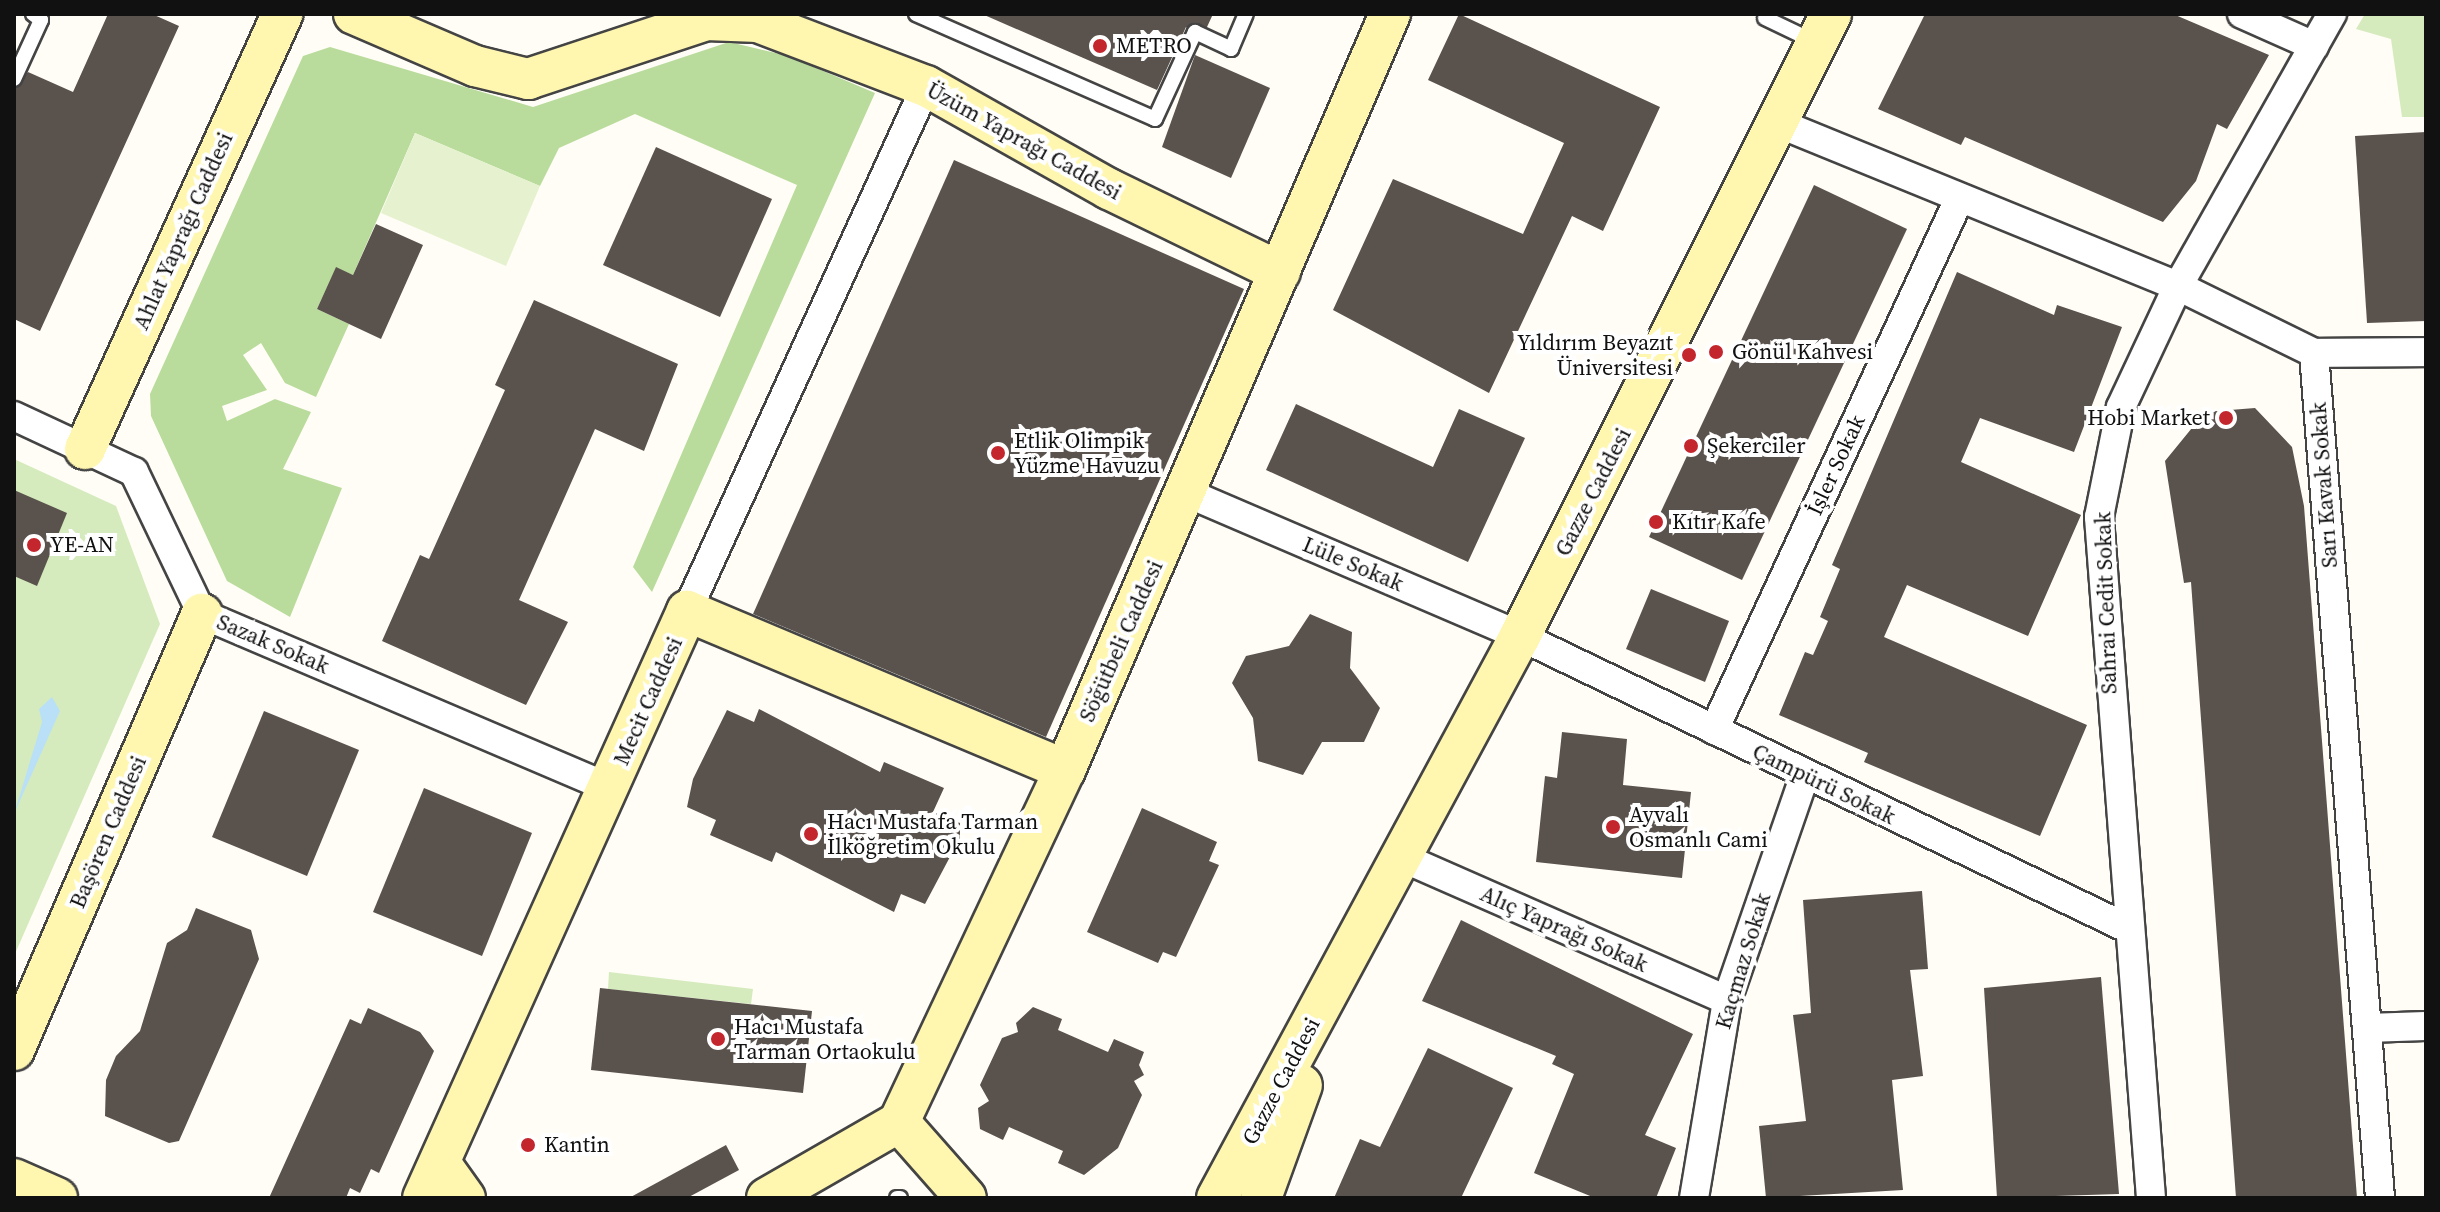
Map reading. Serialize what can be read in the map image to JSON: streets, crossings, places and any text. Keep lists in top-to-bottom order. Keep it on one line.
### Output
{"streets":{"street":["Üzüm Yaprağı Caddesi","Ahlat Yaprağı Caddesi","İşler Sokak","Sarı Kavak Sokak","Gazze Caddesi","Lüle Sokak","Sahrai Cedit Sokak","Söğütbeli Caddesi","Sazak Sokak","Mecit Caddesi","Çampürü Sokak","Başören Caddesi","Alıç Yaprağı Sokak","Kaçmaz Sokak"]},"crossings":[["Üzüm Yaprağı Caddesi","Söğütbeli Caddesi"],["Ahlat Yaprağı Caddesi","Sazak Sokak"],["İşler Sokak","Çampürü Sokak"],["Gazze Caddesi","Lüle Sokak"],["Gazze Caddesi","Çampürü Sokak"],["Gazze Caddesi","Alıç Yaprağı Sokak"],["Lüle Sokak","Söğütbeli Caddesi"],["Lüle Sokak","Çampürü Sokak"],["Sahrai Cedit Sokak","Çampürü Sokak"],["Söğütbeli Caddesi","Mecit Caddesi"],["Sazak Sokak","Mecit Caddesi"],["Sazak Sokak","Başören Caddesi"],["Çampürü Sokak","Kaçmaz Sokak"],["Alıç Yaprağı Sokak","Kaçmaz Sokak"]],"places":["METRO","Gönül Kahvesi","Yıldırım Beyazıt Üniversitesi","Hobi Market","Şekerciler","Etlik Olimpik Yüzme Havuzu","Kıtır Kafe","YE-AN","Ayvalı Osmanlı Cami","Hacı Mustafa Tarman İlköğretim Okulu","Hacı Mustafa Tarman Ortaokulu","Kantin"]}
